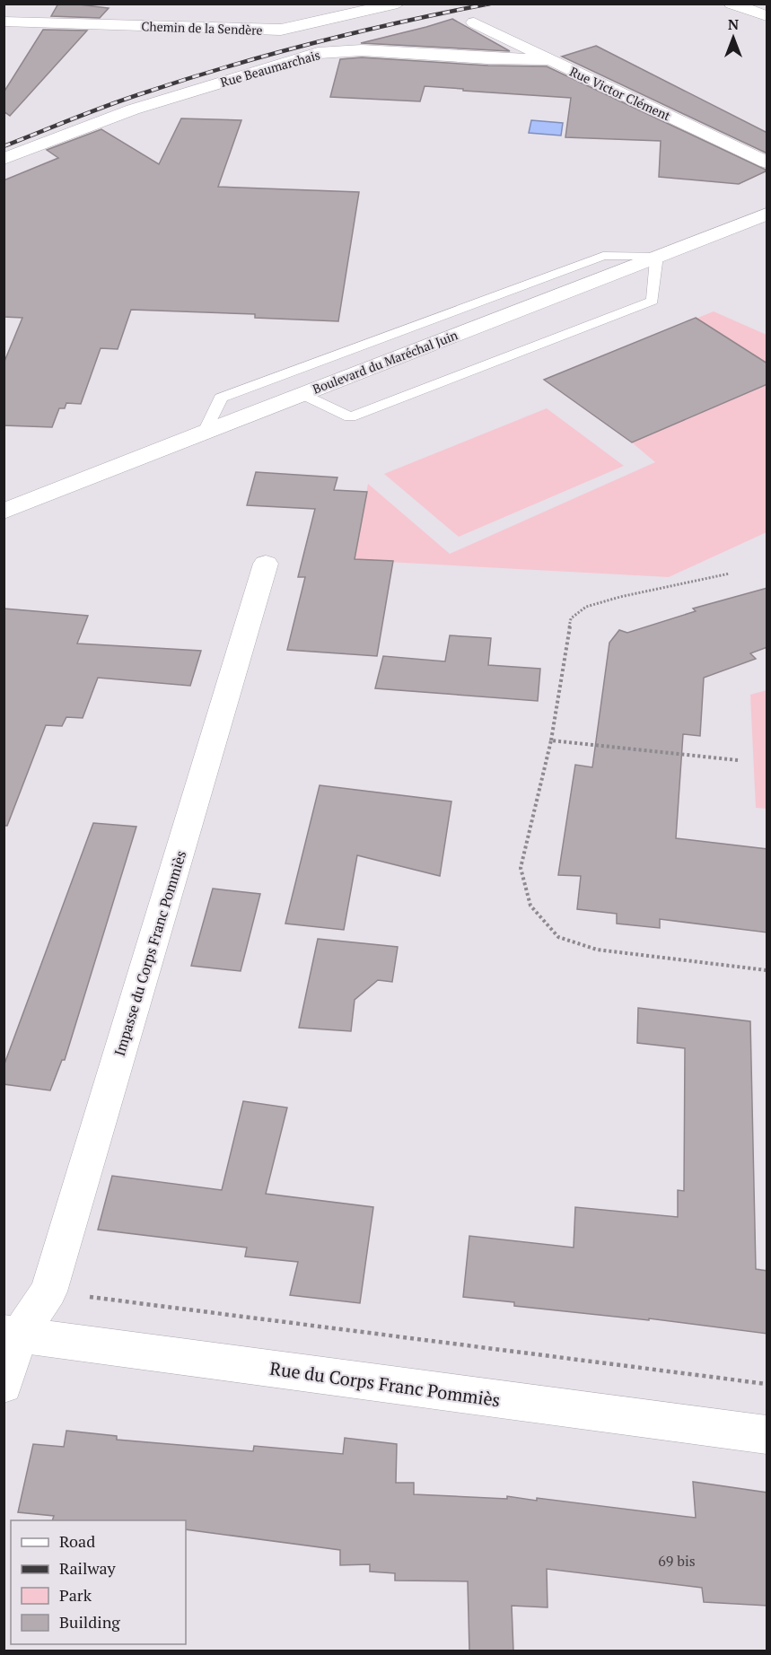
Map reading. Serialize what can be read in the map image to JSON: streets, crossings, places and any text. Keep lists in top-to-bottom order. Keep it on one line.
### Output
{"streets":{"street":["Chemin de la Sendère","Rue Beaumarchais","Rue Victor Clément","Boulevard du Maréchal Juin","Impasse du Corps Franc Pommiès","Rue du Corps Franc Pommiès"]},"crossings":[["Rue Beaumarchais","Rue Victor Clément"],["Impasse du Corps Franc Pommiès","Rue du Corps Franc Pommiès"]],"house_numbers":["69 bis"],"legend":["Road","Railway","Park","Building"],"north":"top"}
